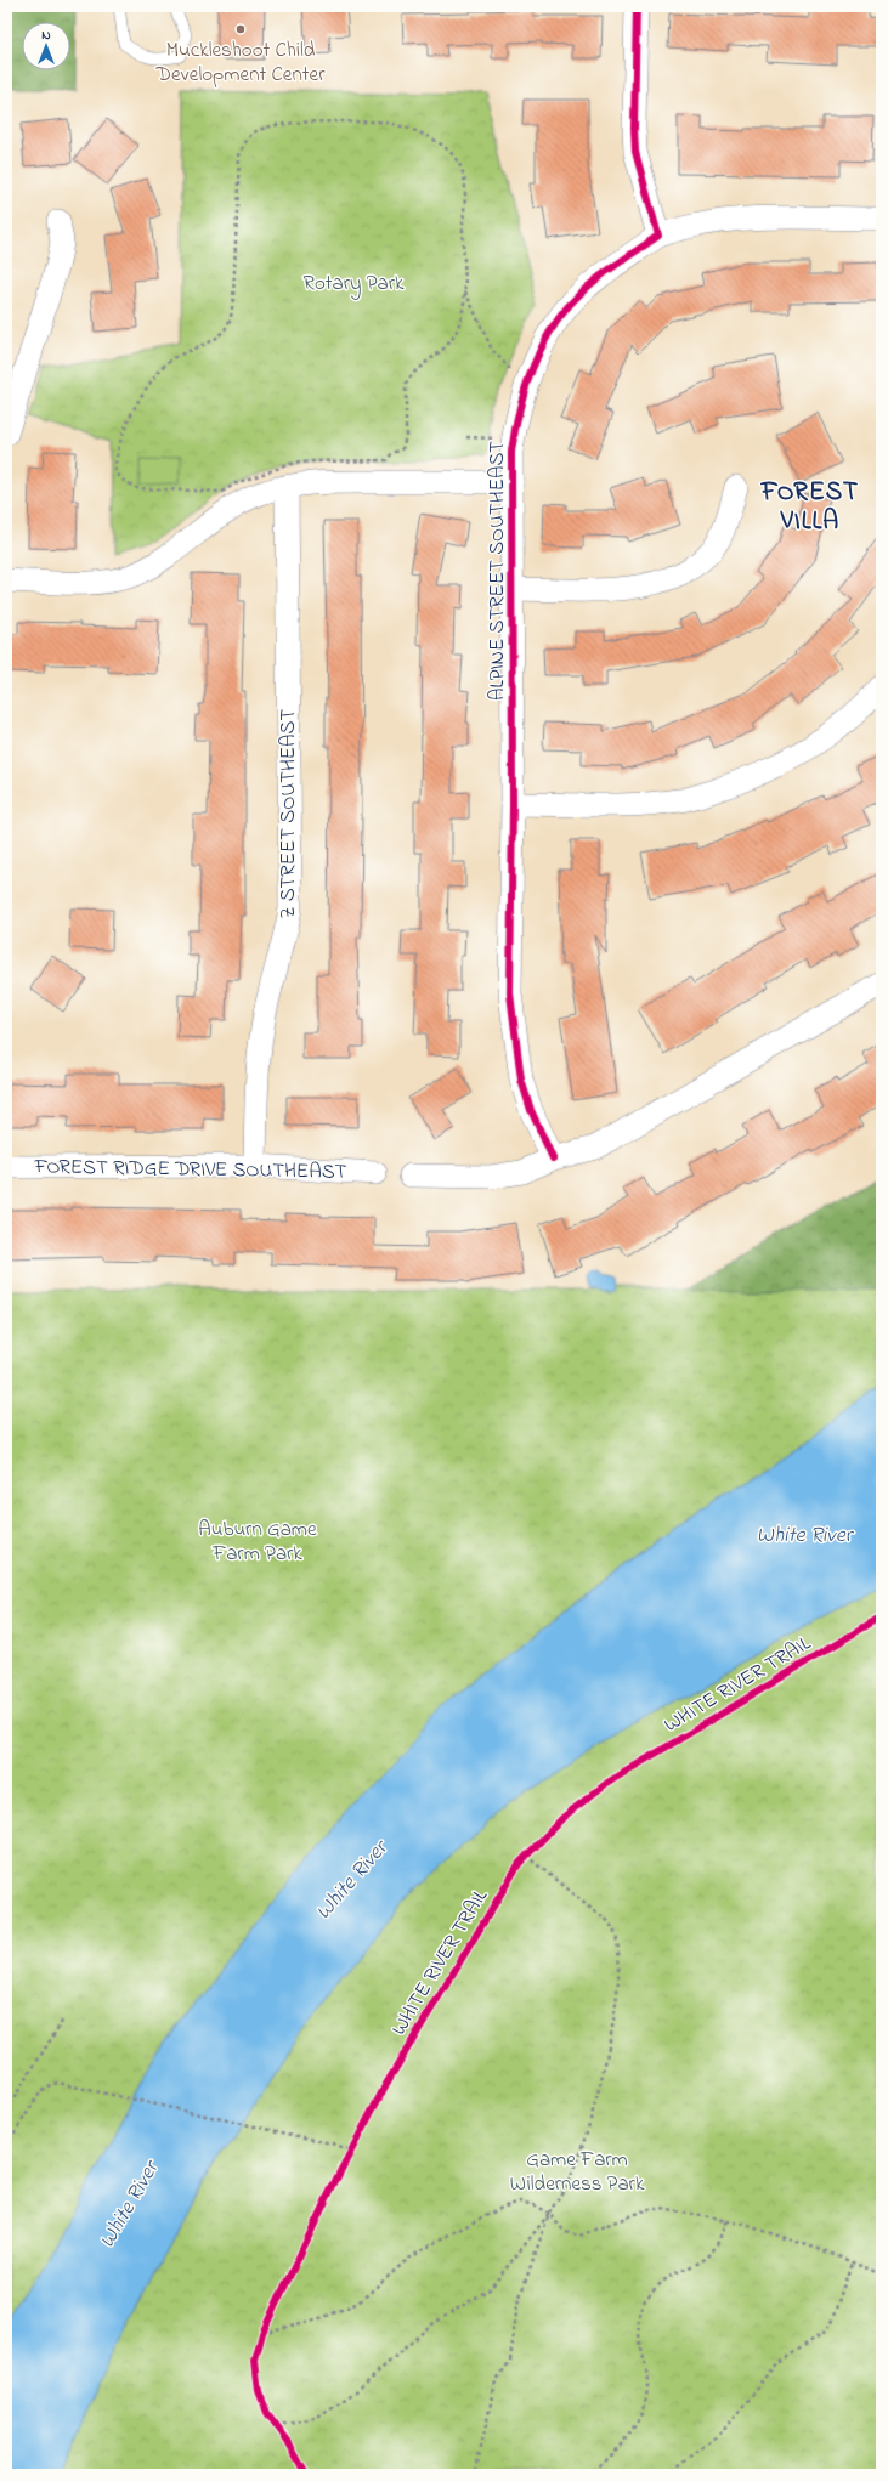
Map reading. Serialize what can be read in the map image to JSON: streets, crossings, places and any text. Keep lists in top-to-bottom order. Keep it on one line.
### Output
{"streets":{"street":["ALPINE STREET SOUTHEAST","Z STREET SOUTHEAST","FOREST RIDGE DRIVE SOUTHEAST"],"cycle path":["WHITE RIVER TRAIL"]},"crossings":[["Z STREET SOUTHEAST","FOREST RIDGE DRIVE SOUTHEAST"]],"districts":["FOREST VILLA"],"water":["White River"],"parks":["Rotary Park","Auburn Game Farm Park","Game Farm Wilderness Park"],"places":["Muckleshoot Child Development Center"],"north":"top"}
